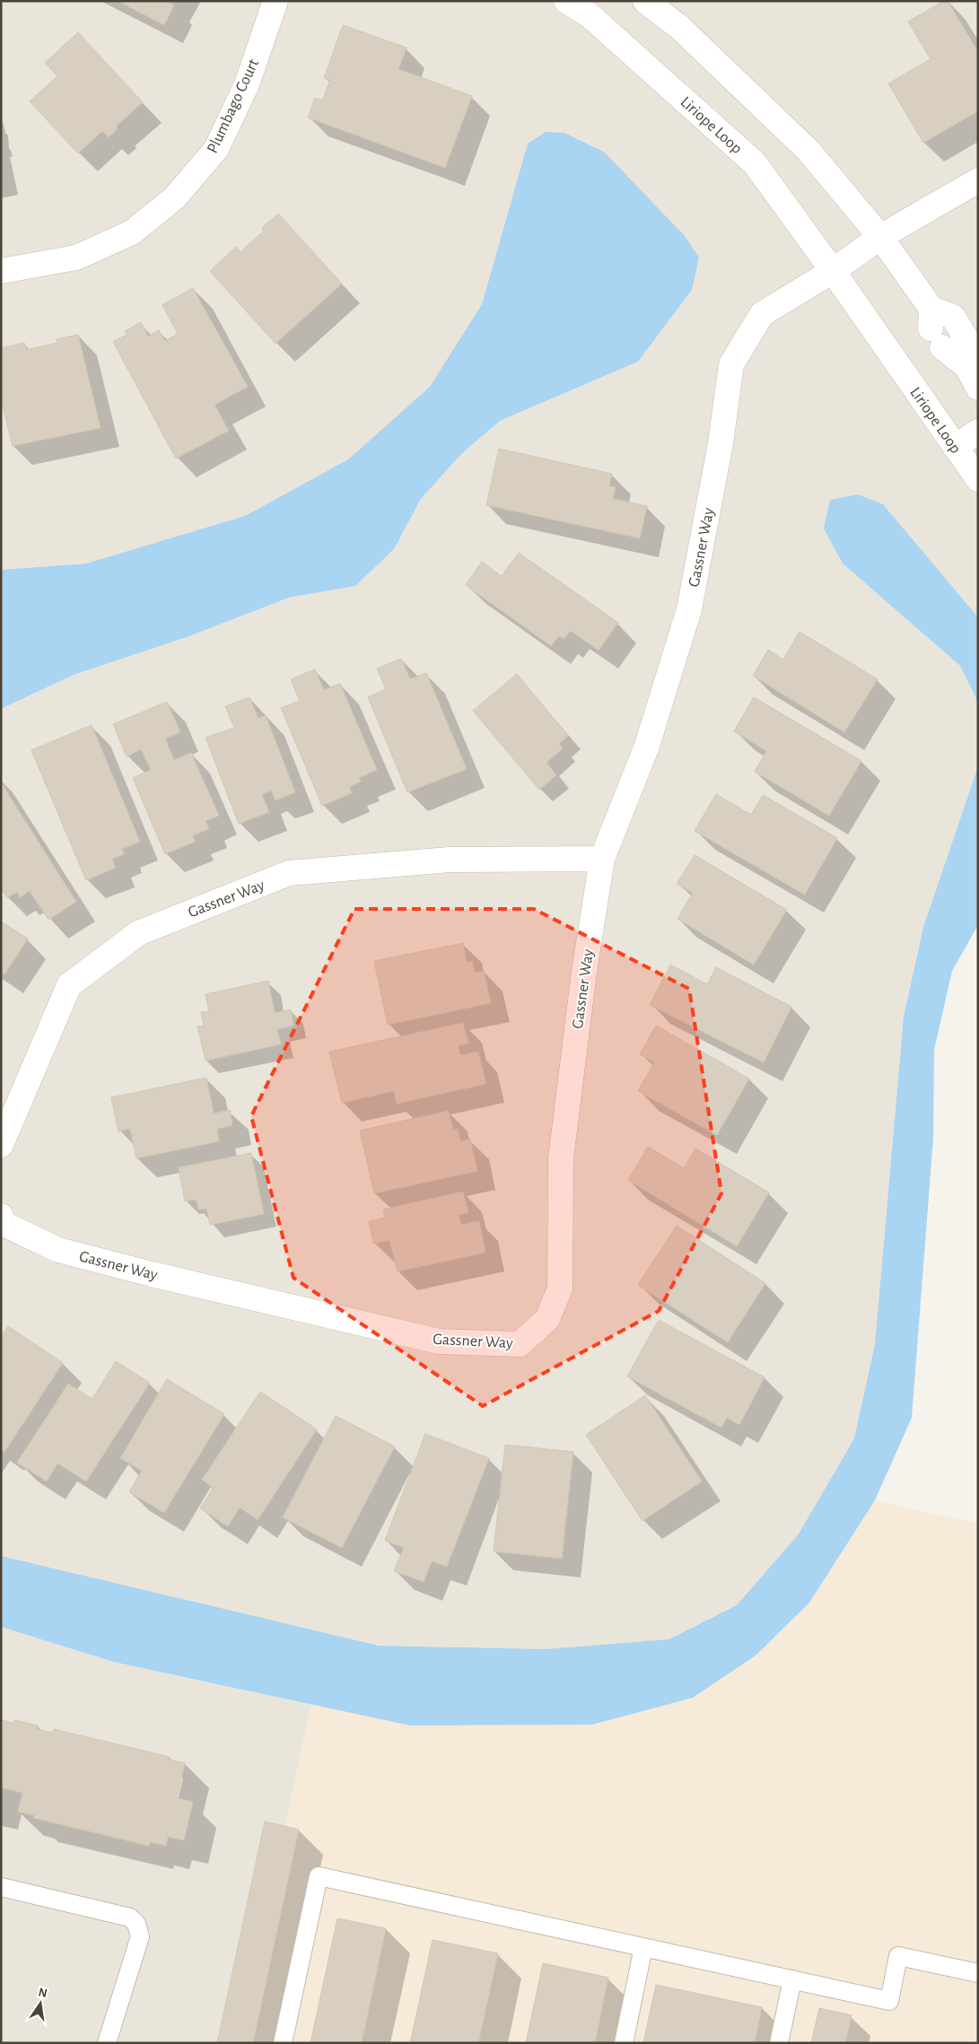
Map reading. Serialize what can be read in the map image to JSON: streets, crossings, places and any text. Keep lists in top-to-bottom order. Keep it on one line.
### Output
{"streets":{"street":["Plumbago Court","Liriope Loop","Gassner Way"]},"crossings":[["Liriope Loop","Gassner Way"]],"north":"top"}
